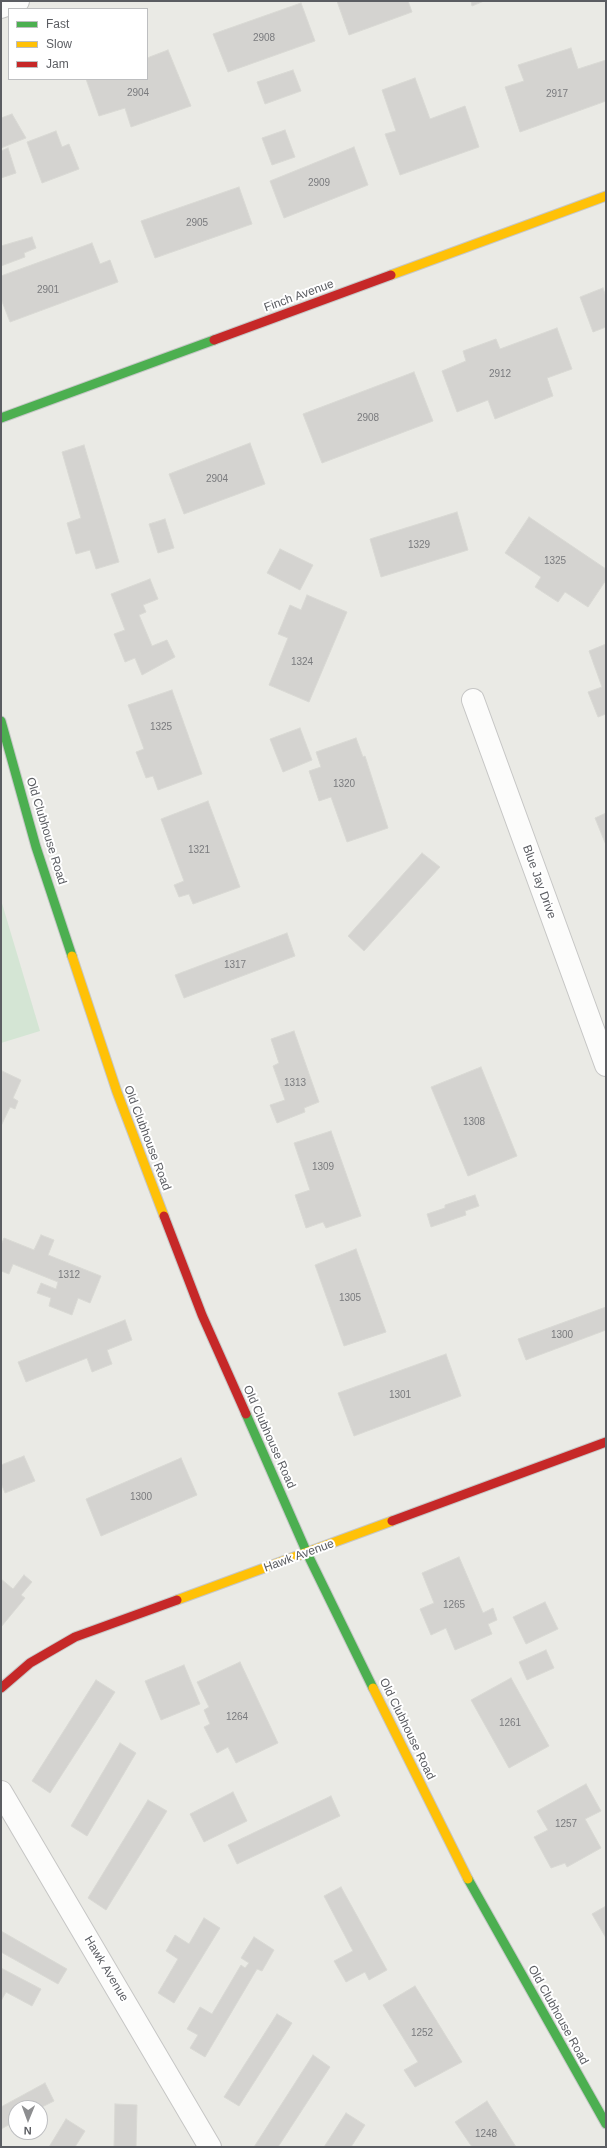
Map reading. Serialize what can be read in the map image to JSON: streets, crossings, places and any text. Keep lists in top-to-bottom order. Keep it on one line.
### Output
{"streets":{"street":["Finch Avenue","Old Clubhouse Road","Blue Jay Drive","Hawk Avenue"]},"crossings":[["Old Clubhouse Road","Hawk Avenue"]],"house_numbers":["2908","2904","2917","2909","2905","2901","2912","2908","2904","1329","1325","1324","1325","1320","1321","1317","1313","1308","1309","1312","1305","1300","1301","1300","1265","1264","1261","1257","1252","1248"],"legend":["Fast","Slow","Jam"],"north":"bottom"}
